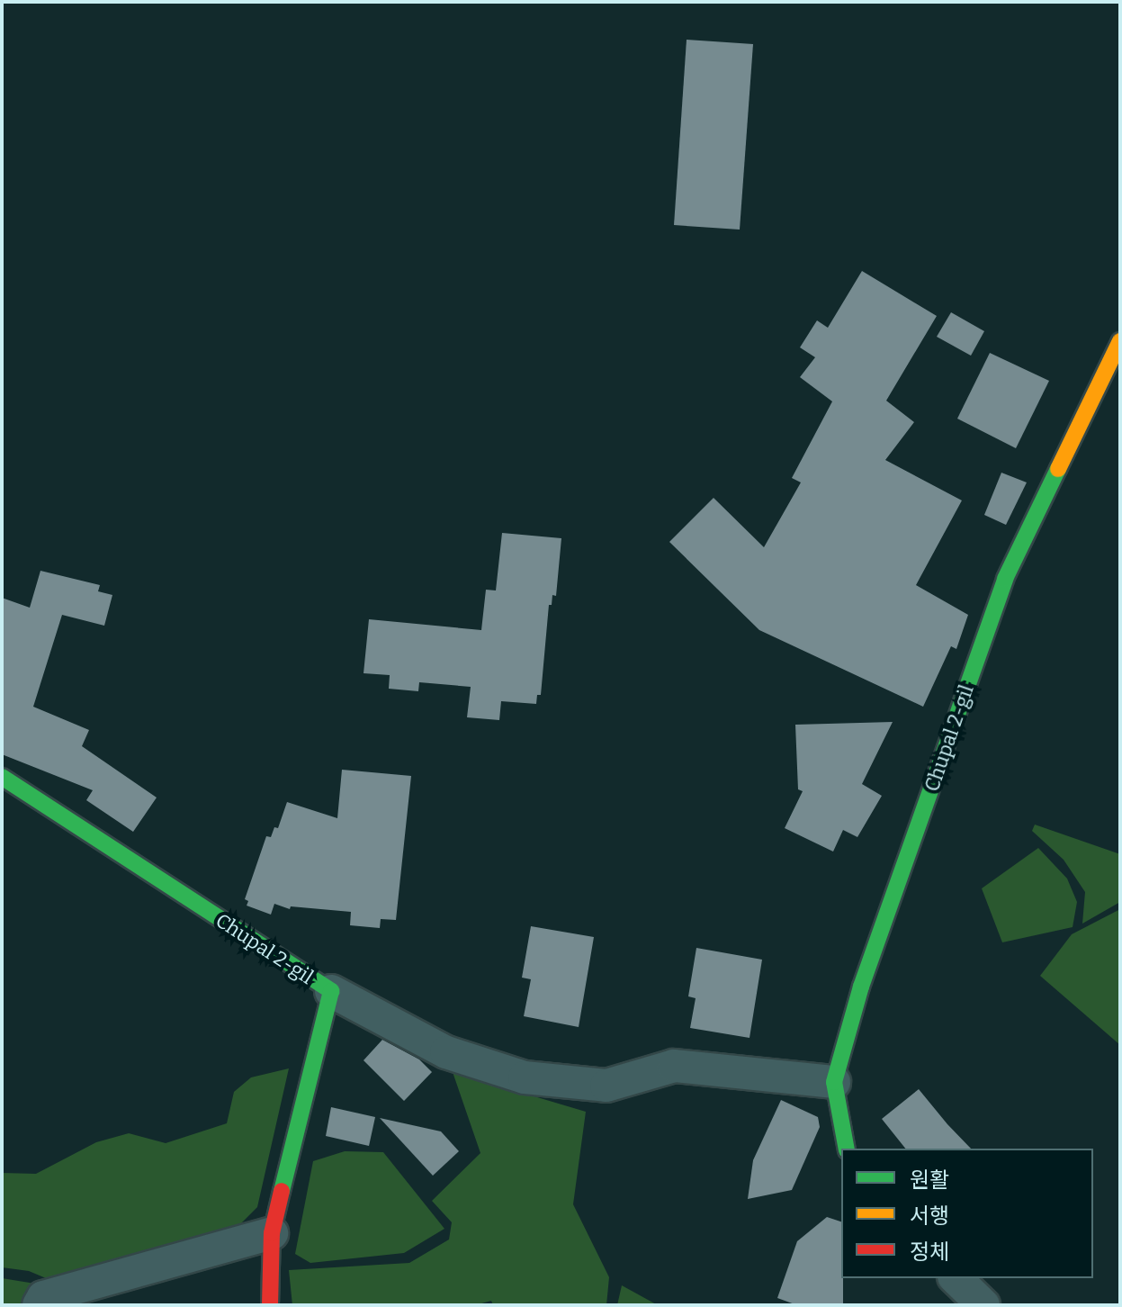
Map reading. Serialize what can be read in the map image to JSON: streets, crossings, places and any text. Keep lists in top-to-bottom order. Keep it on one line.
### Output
{"streets":{"street":["Chupal 2-gil"]},"legend":["원활","서행","정체"]}
